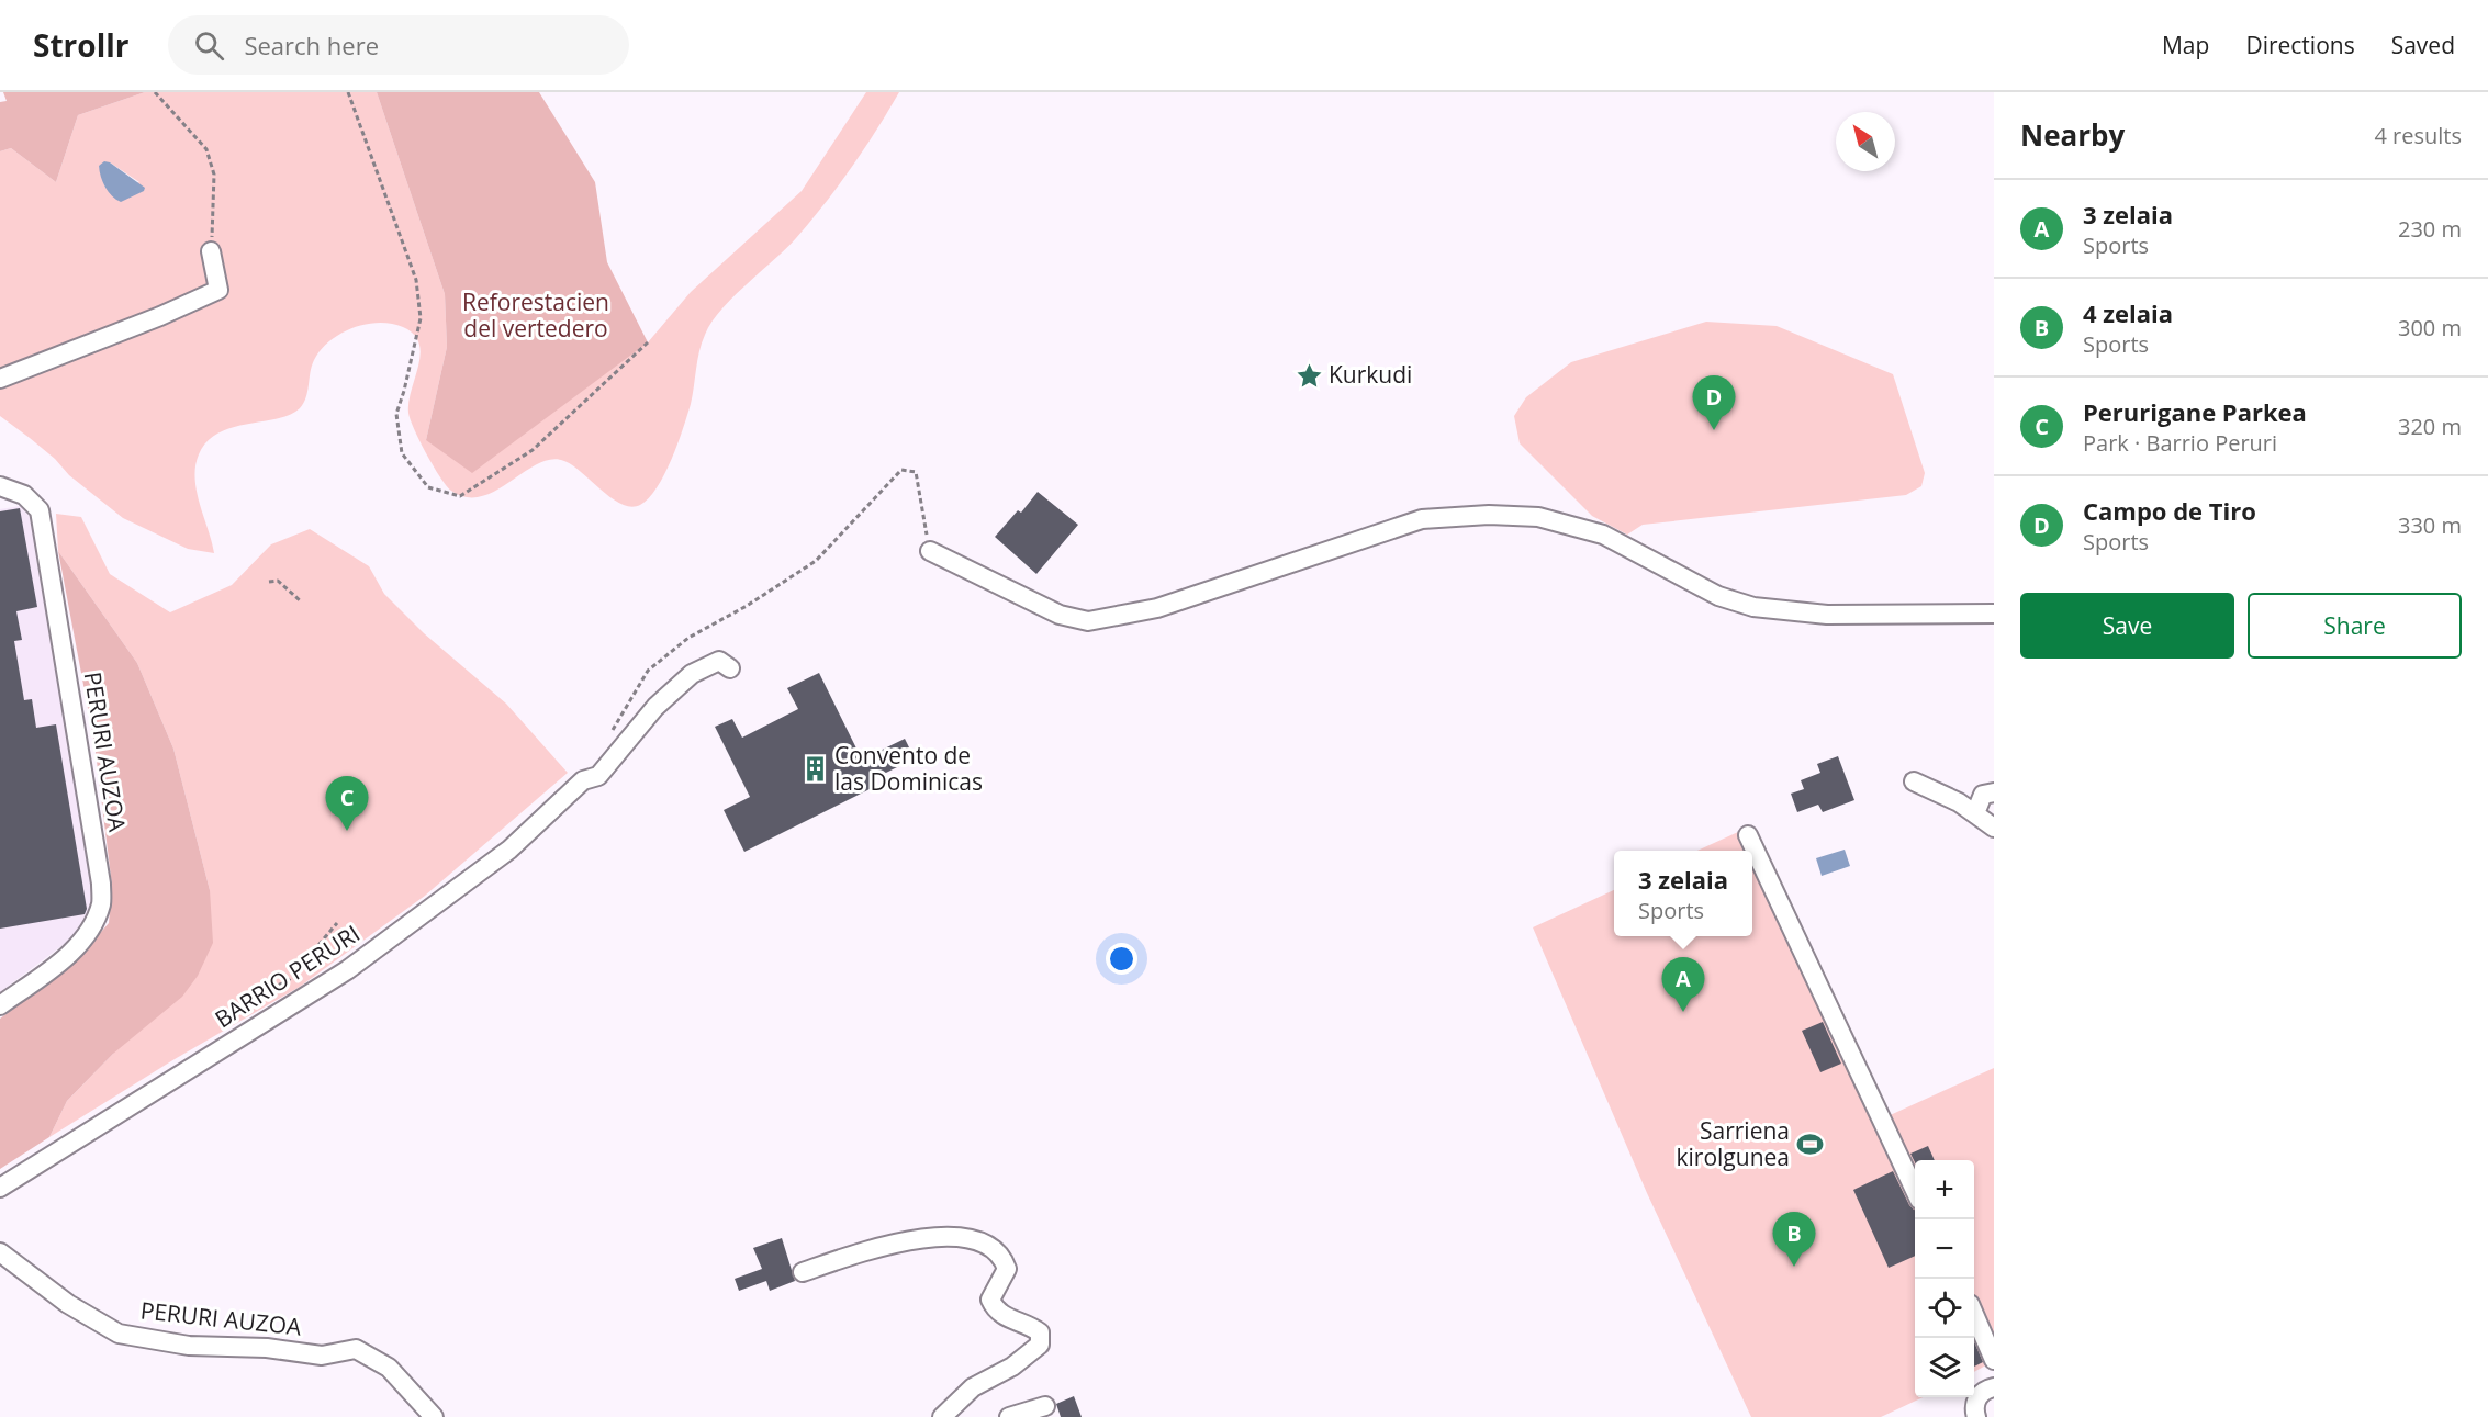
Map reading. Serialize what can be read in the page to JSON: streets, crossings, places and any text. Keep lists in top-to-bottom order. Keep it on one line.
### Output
{"streets":{"street":["PERURI AUZOA","BARRIO PERURI"]},"parks":["Reforestacien del vertedero"],"places":{"place":["Kurkudi"],"building":["Convento de las Dominicas"],"sports":["Sarriena kirolgunea"]},"north":"top left","page":{"header":"Strollr","search":"Search here","nav":["Map","Directions","Saved"],"heading":["Nearby","4 results"],"list":[{"mark":"A","name":"3 zelaia","note":"Sports","value":"230 m"},{"mark":"B","name":"4 zelaia","note":"Sports","value":"300 m"},{"mark":"C","name":"Perurigane Parkea","note":"Park · Barrio Peruri","value":"320 m"},{"mark":"D","name":"Campo de Tiro","note":"Sports","value":"330 m"}],"pins":["D","C","A","B"],"buttons":["Save","Share"],"popup":["3 zelaia","Sports"],"map_buttons":["+","−"]}}
